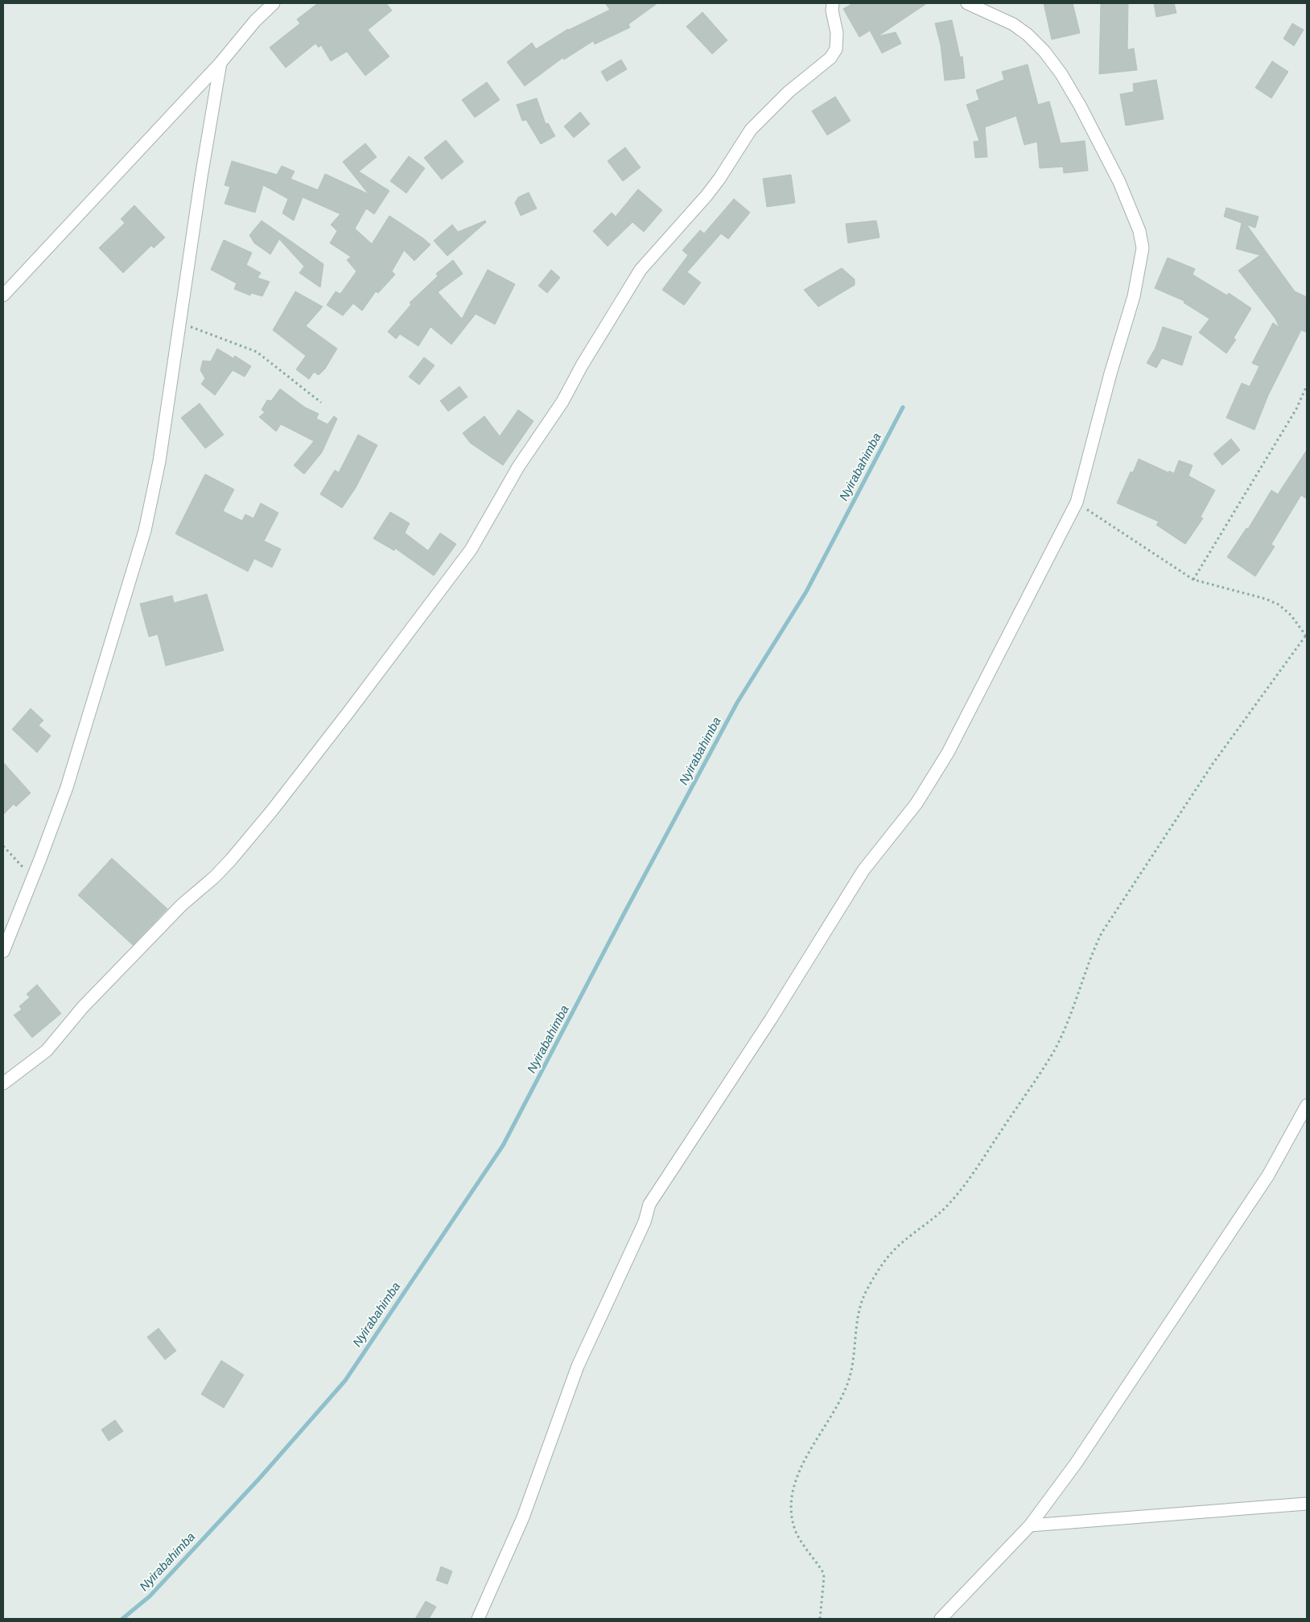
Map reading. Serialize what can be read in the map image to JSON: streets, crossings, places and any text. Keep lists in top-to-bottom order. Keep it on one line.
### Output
{"water":["Nyirabahimba"]}
